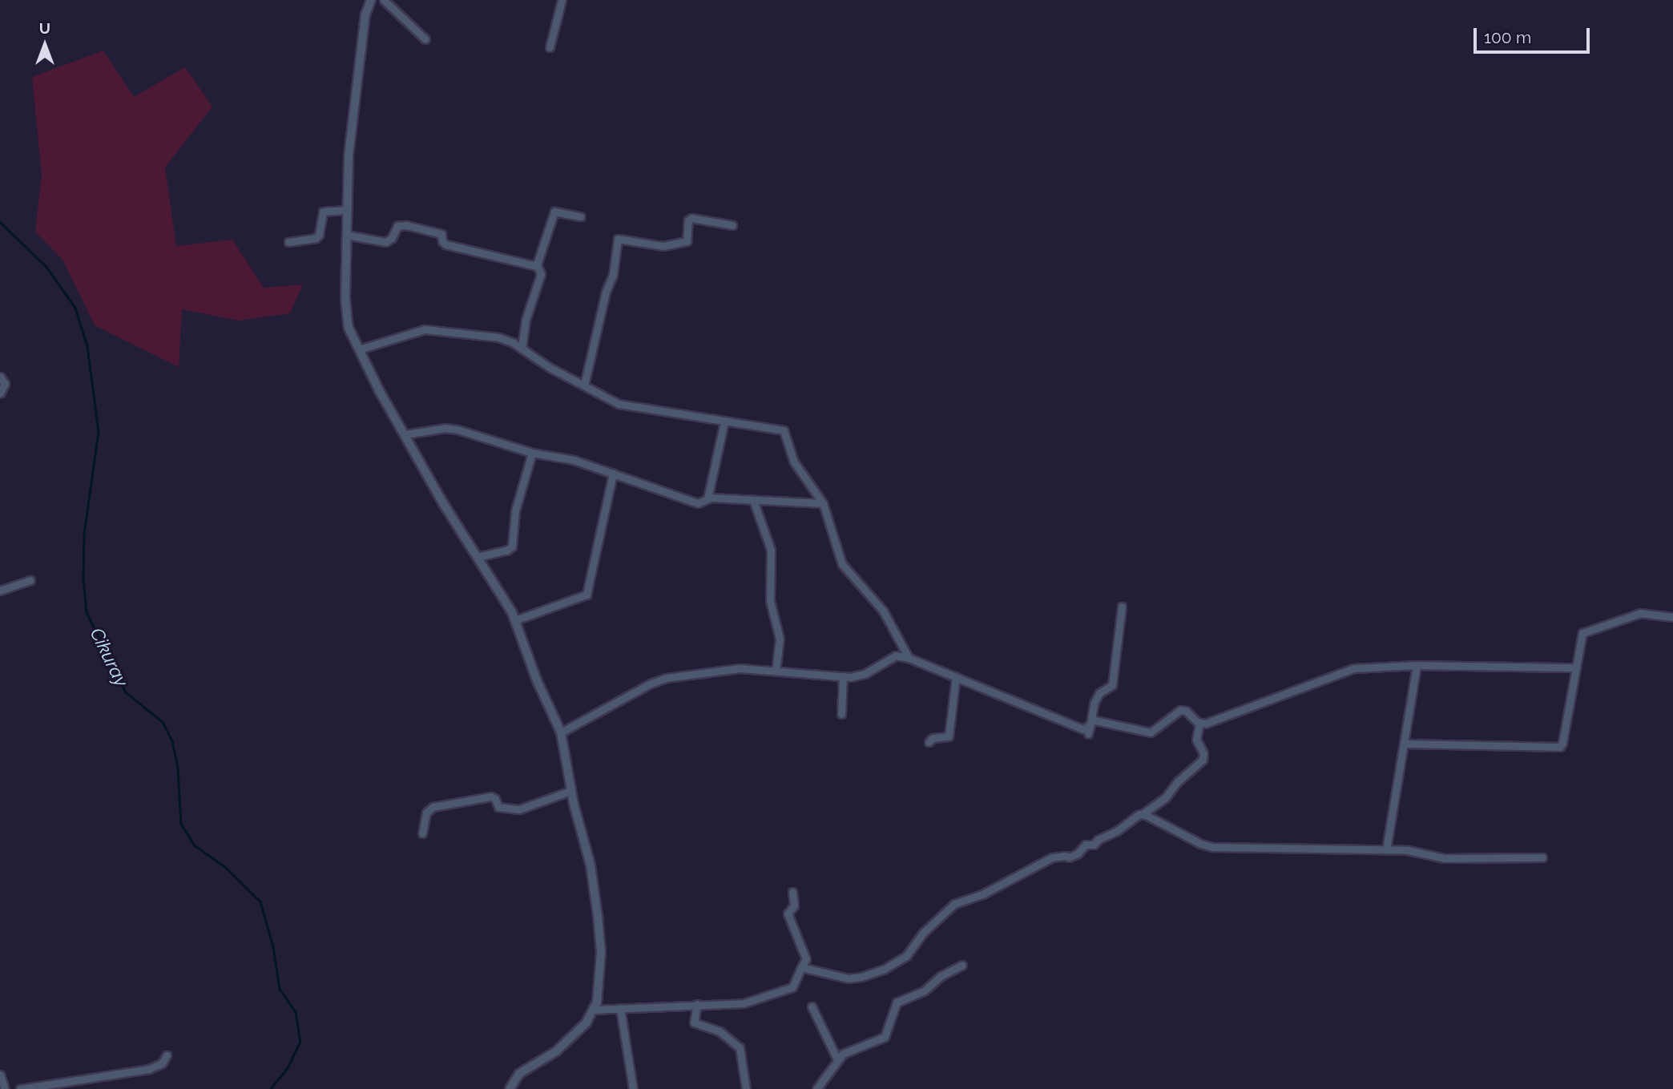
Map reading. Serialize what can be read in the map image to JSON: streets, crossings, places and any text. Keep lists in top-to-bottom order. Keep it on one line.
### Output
{"water":["Cikuray"],"scale_bar":"100 m","north":"top"}
